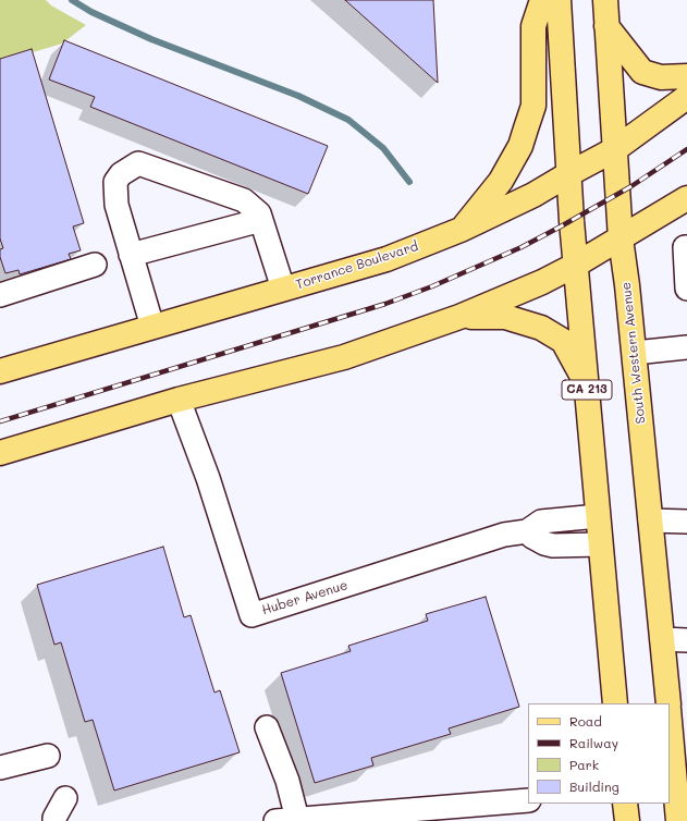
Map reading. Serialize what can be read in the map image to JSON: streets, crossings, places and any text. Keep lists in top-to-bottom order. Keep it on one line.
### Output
{"streets":{"main road":["Torrance Boulevard","South Western Avenue","CA 213"],"street":["Huber Avenue"]},"crossings":[["Torrance Boulevard","South Western Avenue"],["Torrance Boulevard","CA 213"],["CA 213","Huber Avenue"]],"legend":["Road","Railway","Park","Building"]}
